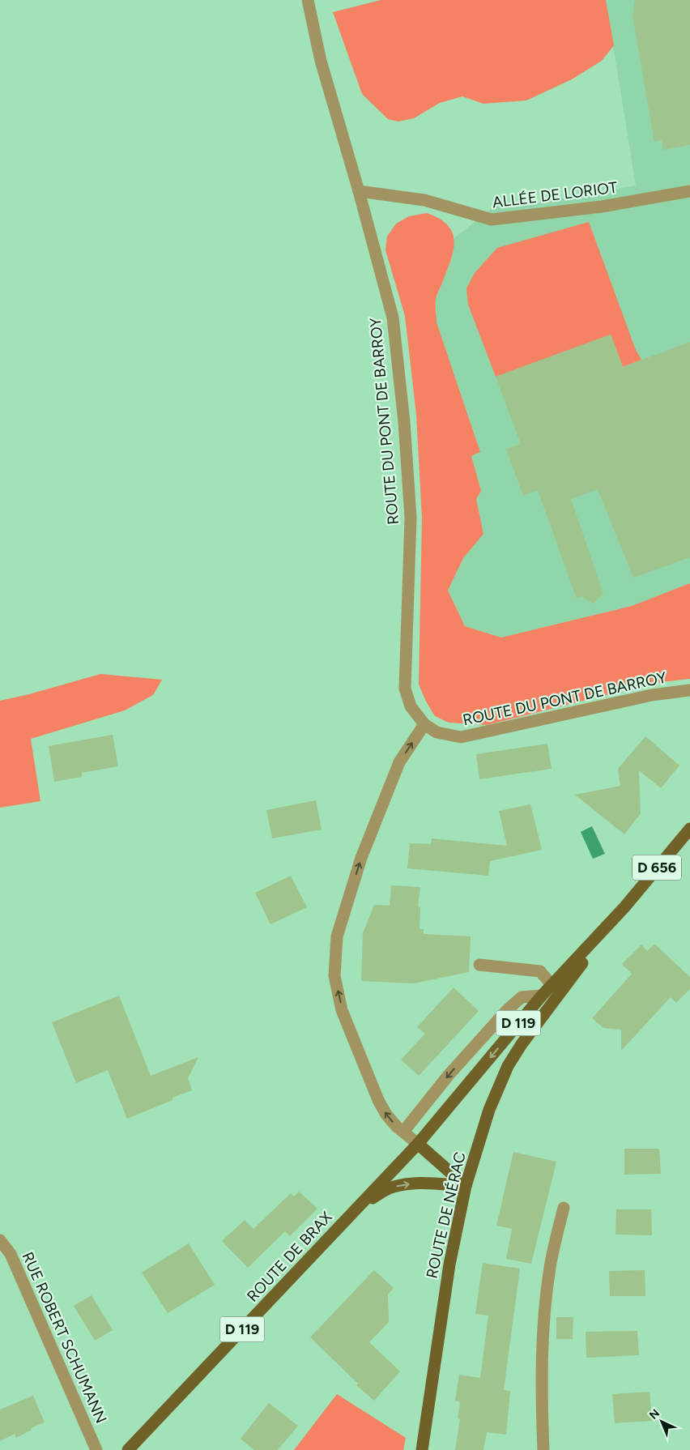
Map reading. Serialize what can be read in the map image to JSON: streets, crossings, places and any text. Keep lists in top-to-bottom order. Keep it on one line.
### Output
{"streets":{"main road":["D 656","D 119","ROUTE DE NÉRAC","ROUTE DE BRAX"],"street":["ALLÉE DE LORIOT","ROUTE DU PONT DE BARROY","RUE ROBERT SCHUMANN"]},"crossings":[["ALLÉE DE LORIOT","ROUTE DU PONT DE BARROY"],["D 656","D 119"],["D 656","ROUTE DE NÉRAC"],["D 119","ROUTE DE NÉRAC"],["D 119","ROUTE DE BRAX"],["ROUTE DE NÉRAC","ROUTE DE BRAX"]],"north":"top left"}
